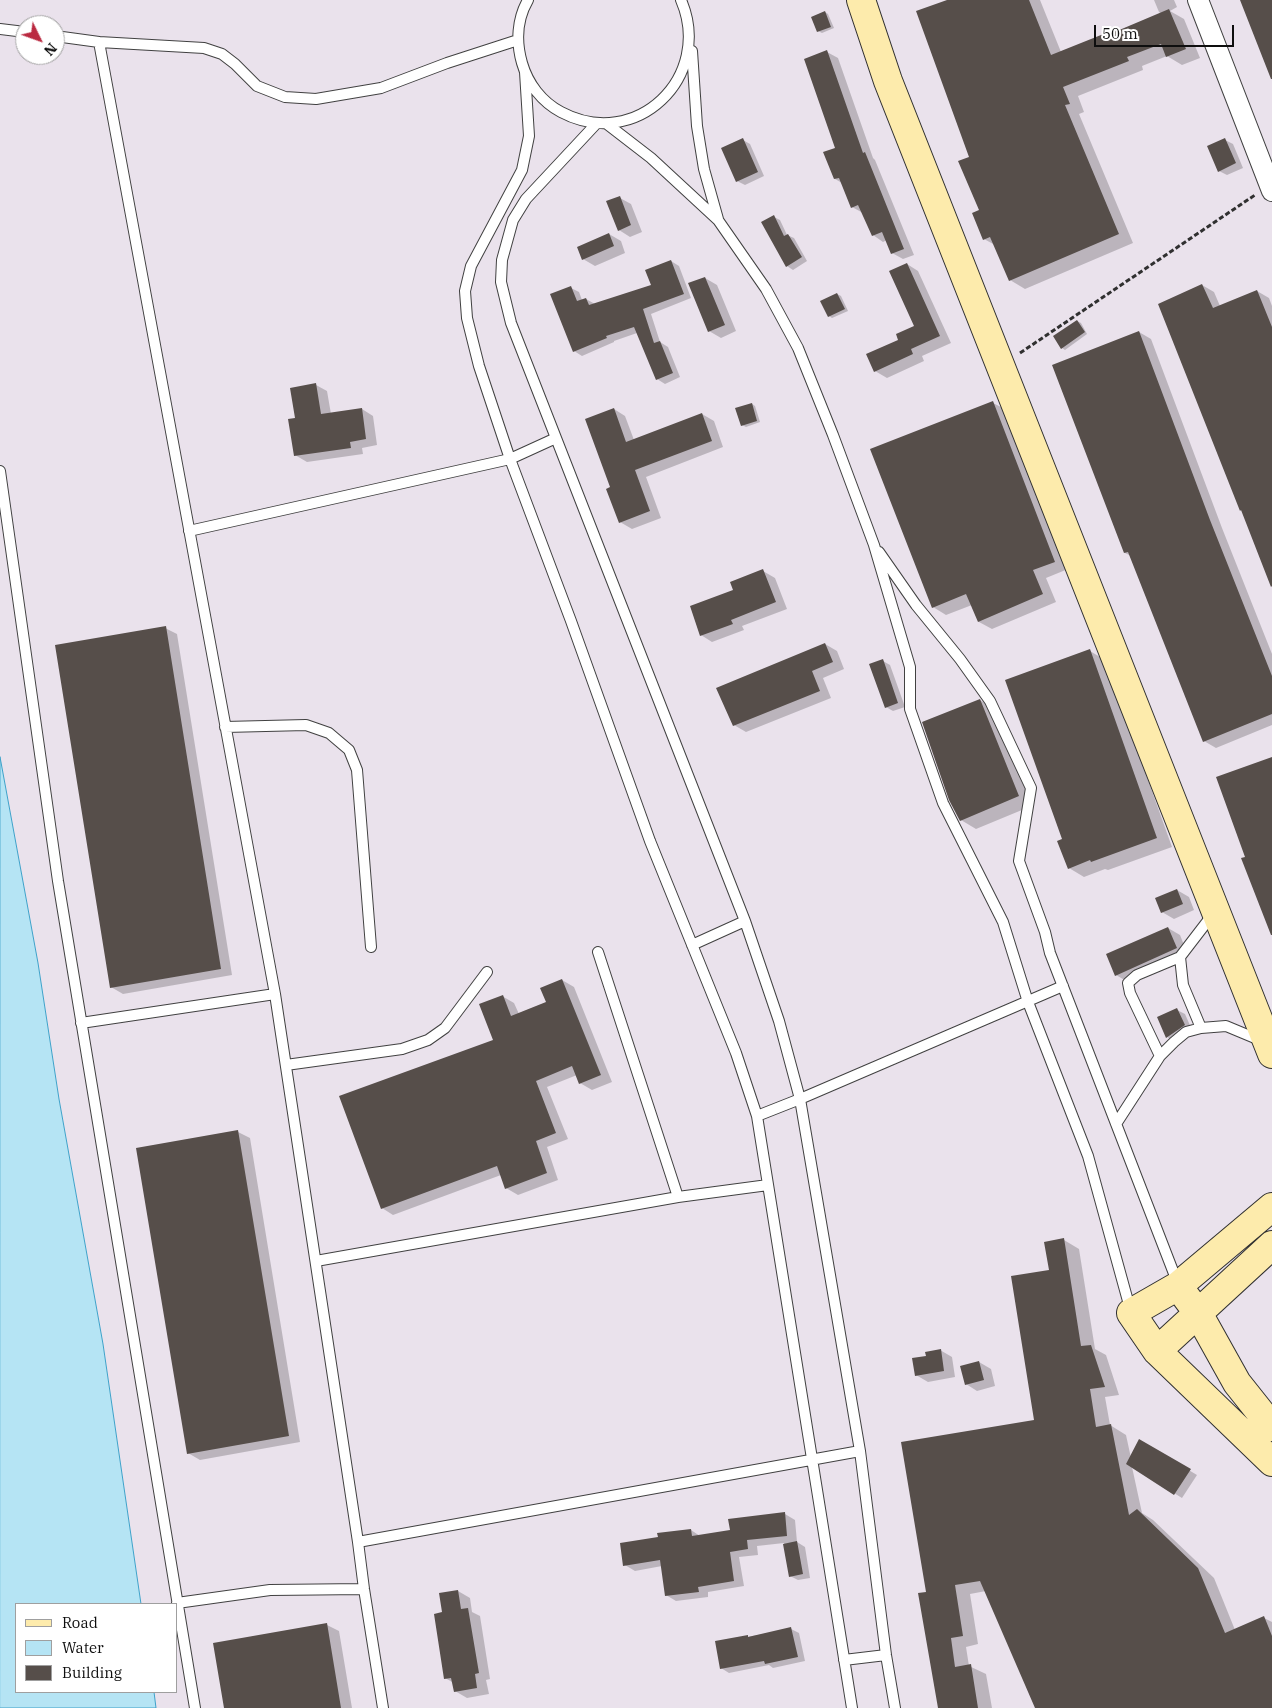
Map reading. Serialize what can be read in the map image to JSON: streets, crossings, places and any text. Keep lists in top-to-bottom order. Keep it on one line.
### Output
{"legend":["Road","Water","Building"],"scale_bar":"50 m","north":"bottom right"}
